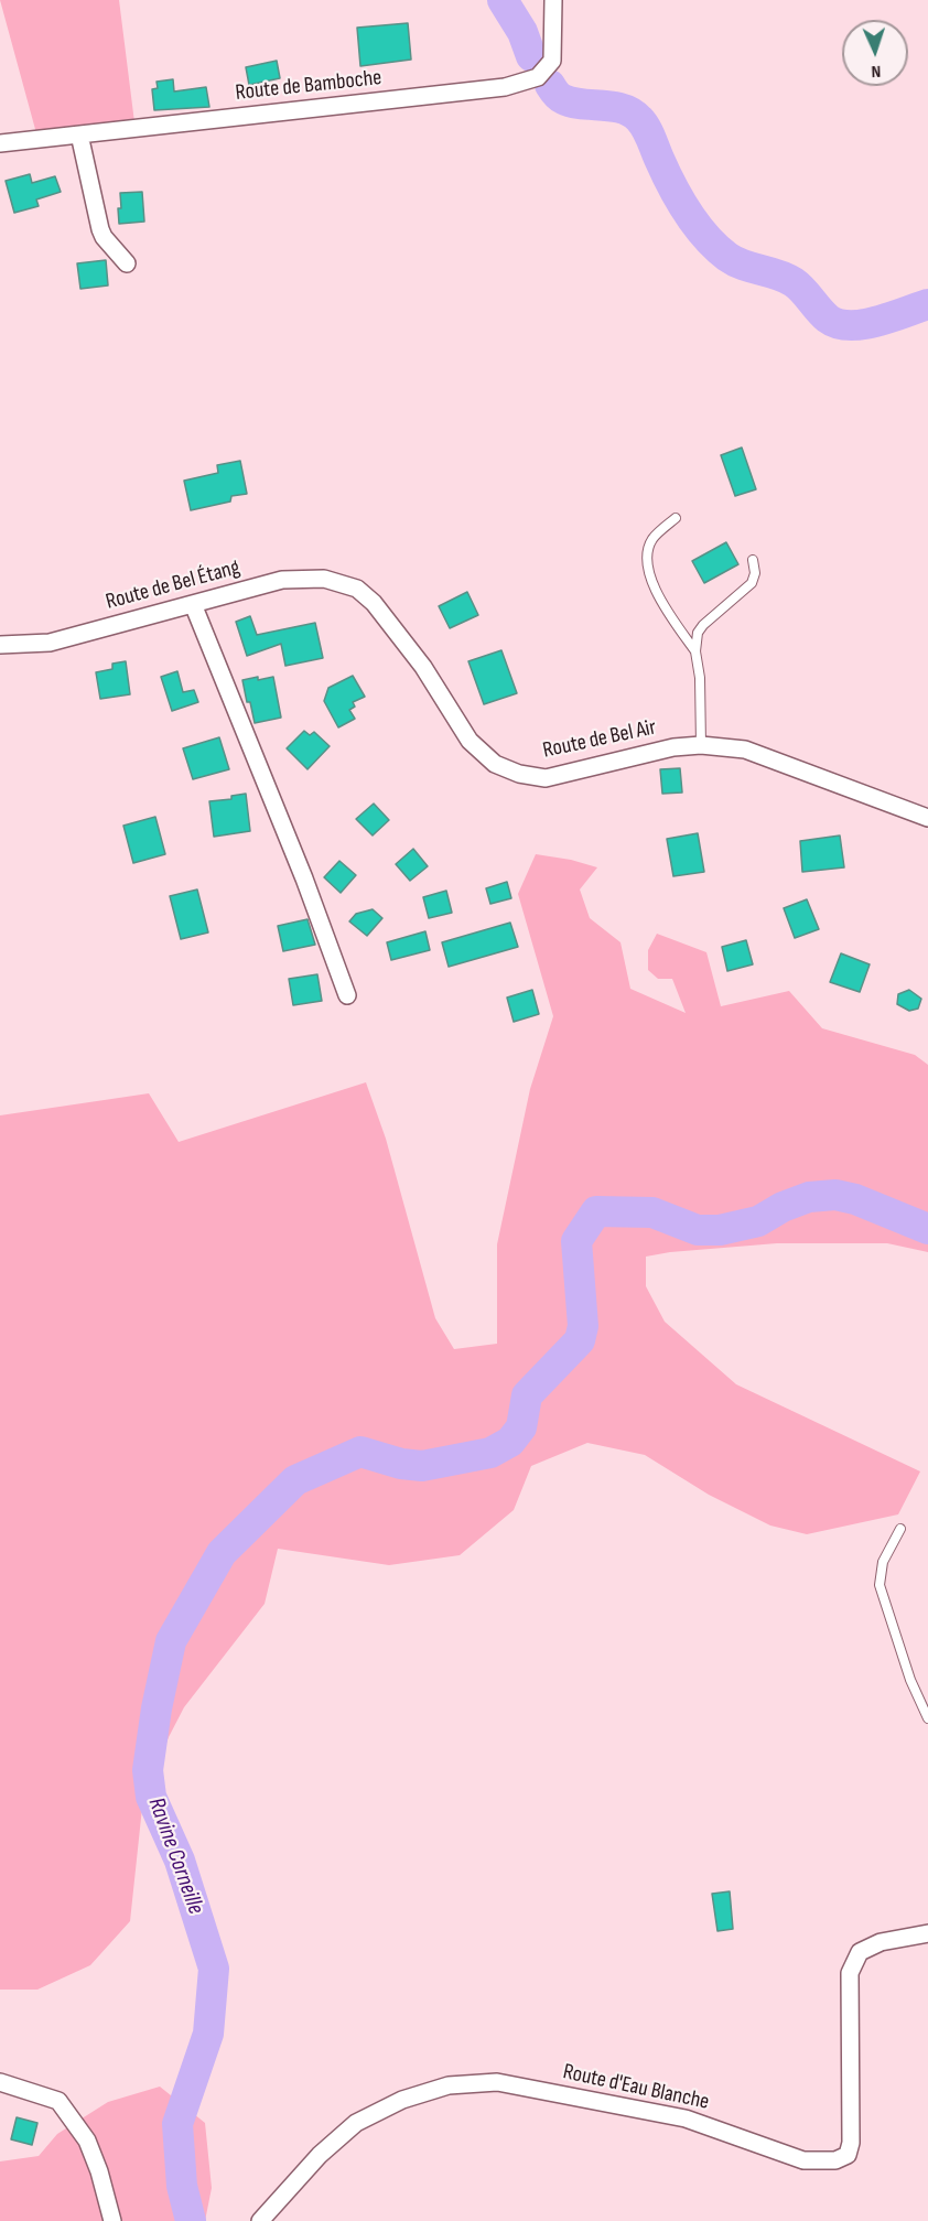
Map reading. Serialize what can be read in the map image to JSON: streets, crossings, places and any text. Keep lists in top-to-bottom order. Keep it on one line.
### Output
{"streets":{"street":["Route de Bamboche","Route de Bel Étang","Route de Bel Air","Route d'Eau Blanche"]},"crossings":[["Route de Bel Étang","Route de Bel Air"]],"water":["Ravine Corneille"],"north":"bottom"}
